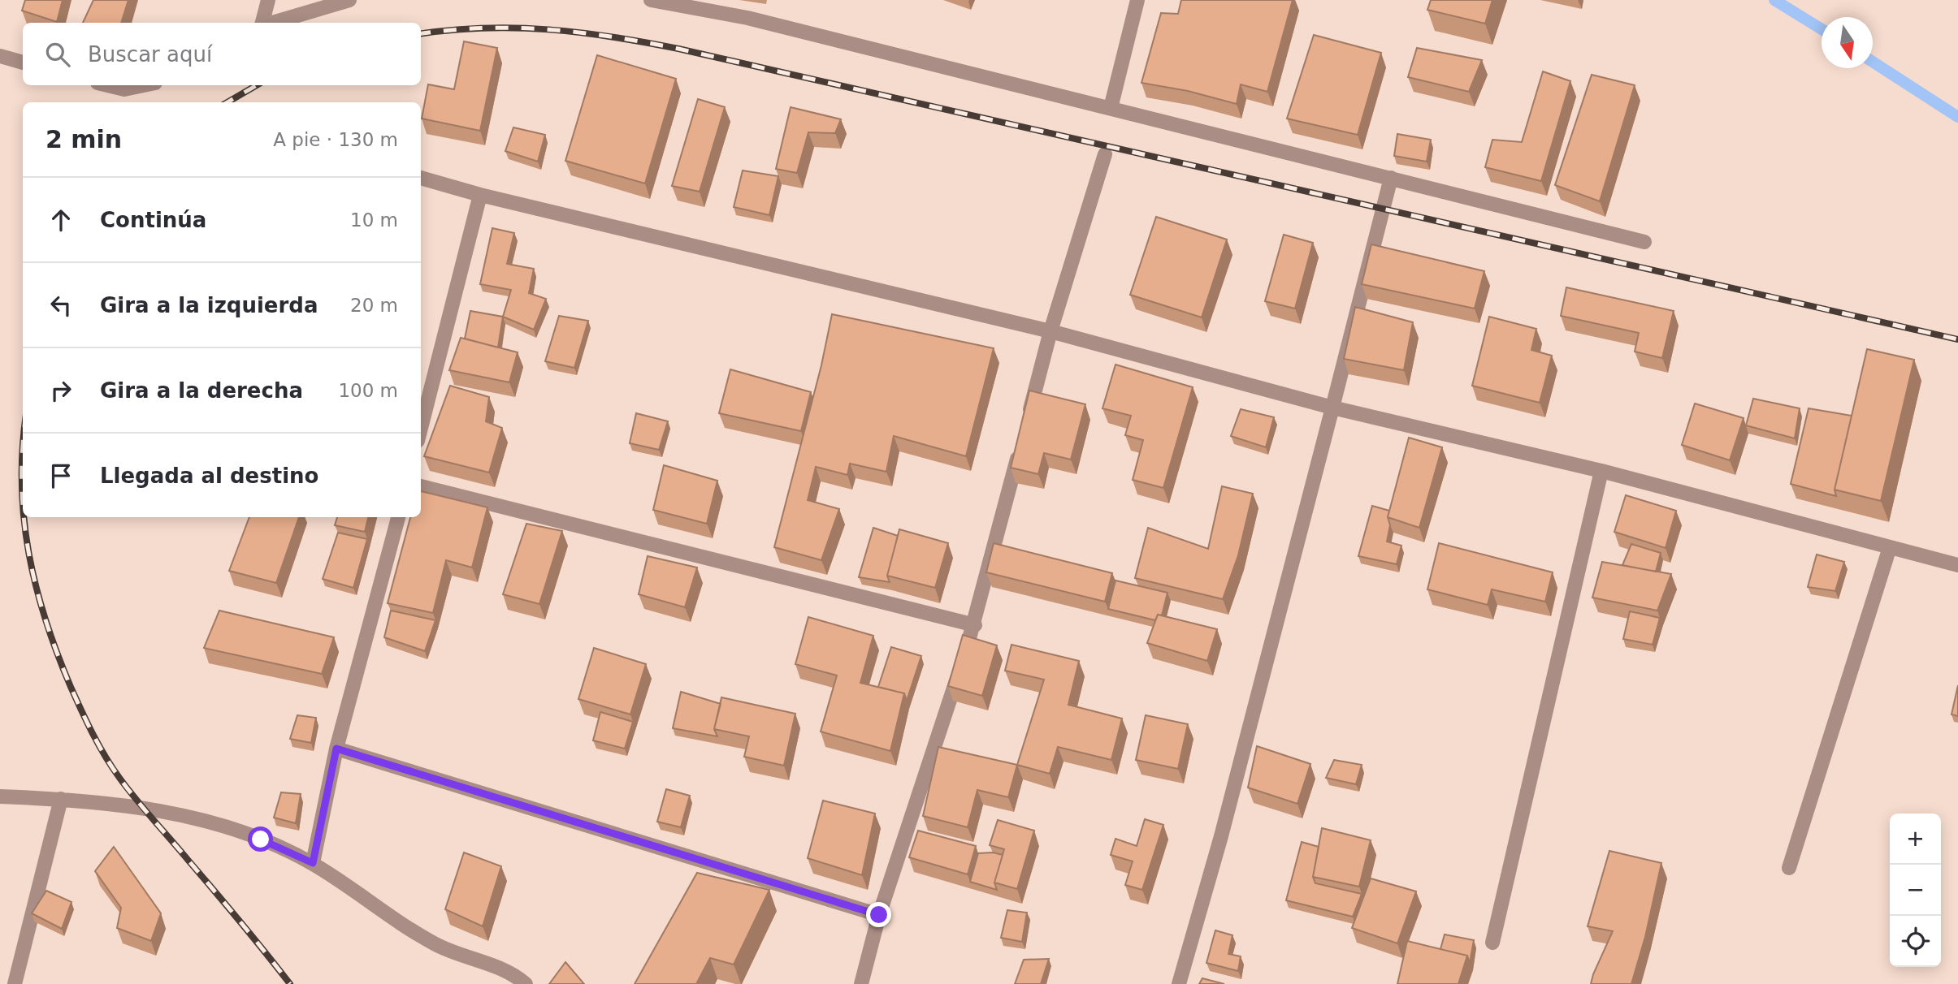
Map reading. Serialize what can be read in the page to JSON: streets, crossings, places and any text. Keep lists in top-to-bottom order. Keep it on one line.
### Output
{"north":"bottom","page":{"search":"Buscar aquí","heading":["2 min","A pie · 130 m"],"list":[["Continúa","10 m"],["Gira a la izquierda","20 m"],["Gira a la derecha","100 m"],"Llegada al destino"],"map_buttons":["+","−"]}}
